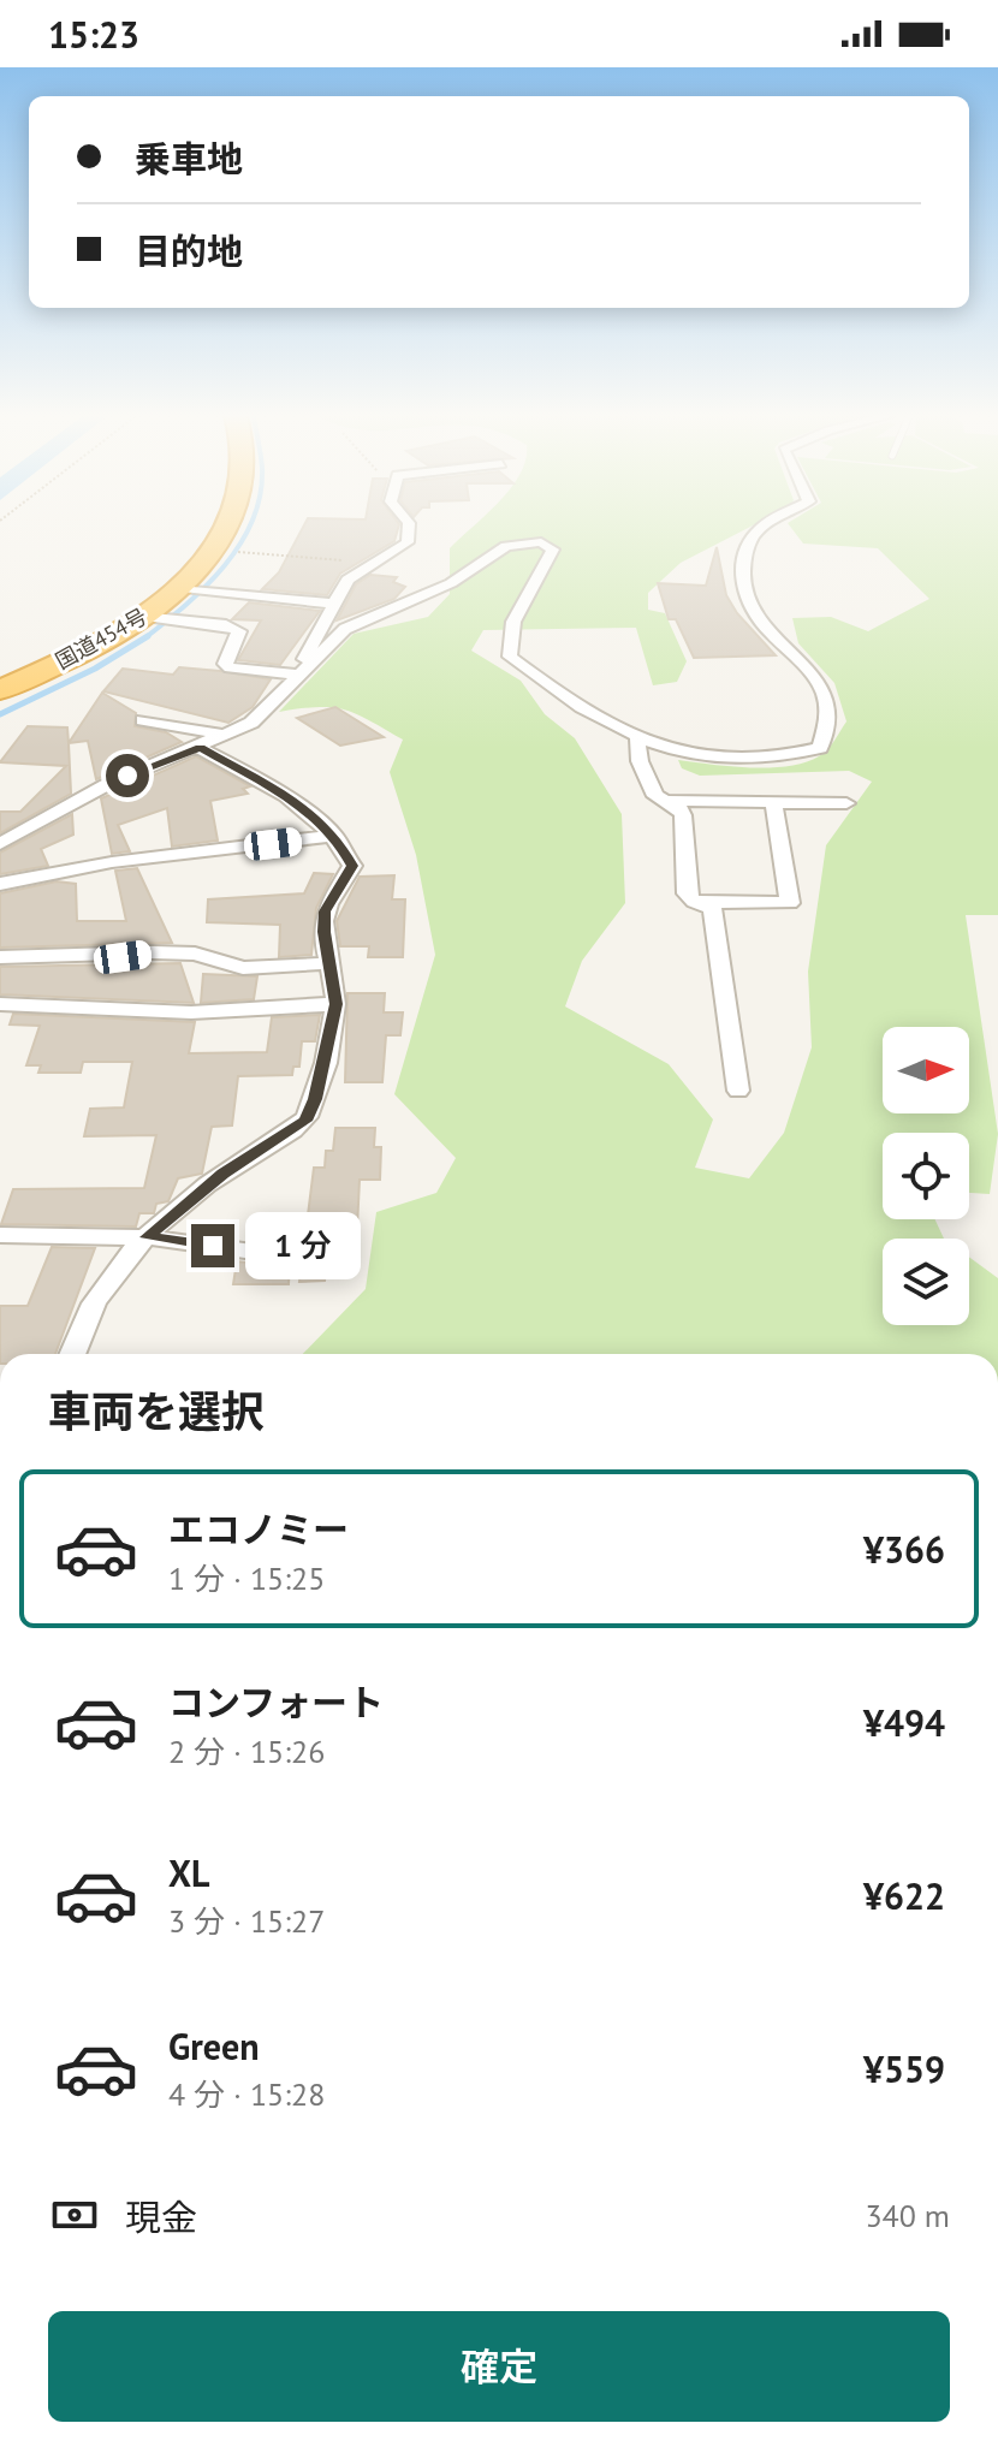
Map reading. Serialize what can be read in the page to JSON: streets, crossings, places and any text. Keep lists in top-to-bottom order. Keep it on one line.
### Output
{"streets":{"highway":["国道454号"]},"north":"right","page":{"status":"15:23","banner":["乗車地","目的地"],"bubble":"1 分","heading":"車両を選択","list":[{"name":"エコノミー","note":"1 分 · 15:25","value":"¥366"},{"name":"コンフォート","note":"2 分 · 15:26","value":"¥494"},{"name":"XL","note":"3 分 · 15:27","value":"¥622"},{"name":"Green","note":"4 分 · 15:28","value":"¥559"}],"pay":["現金","340 m"],"buttons":"確定"}}
